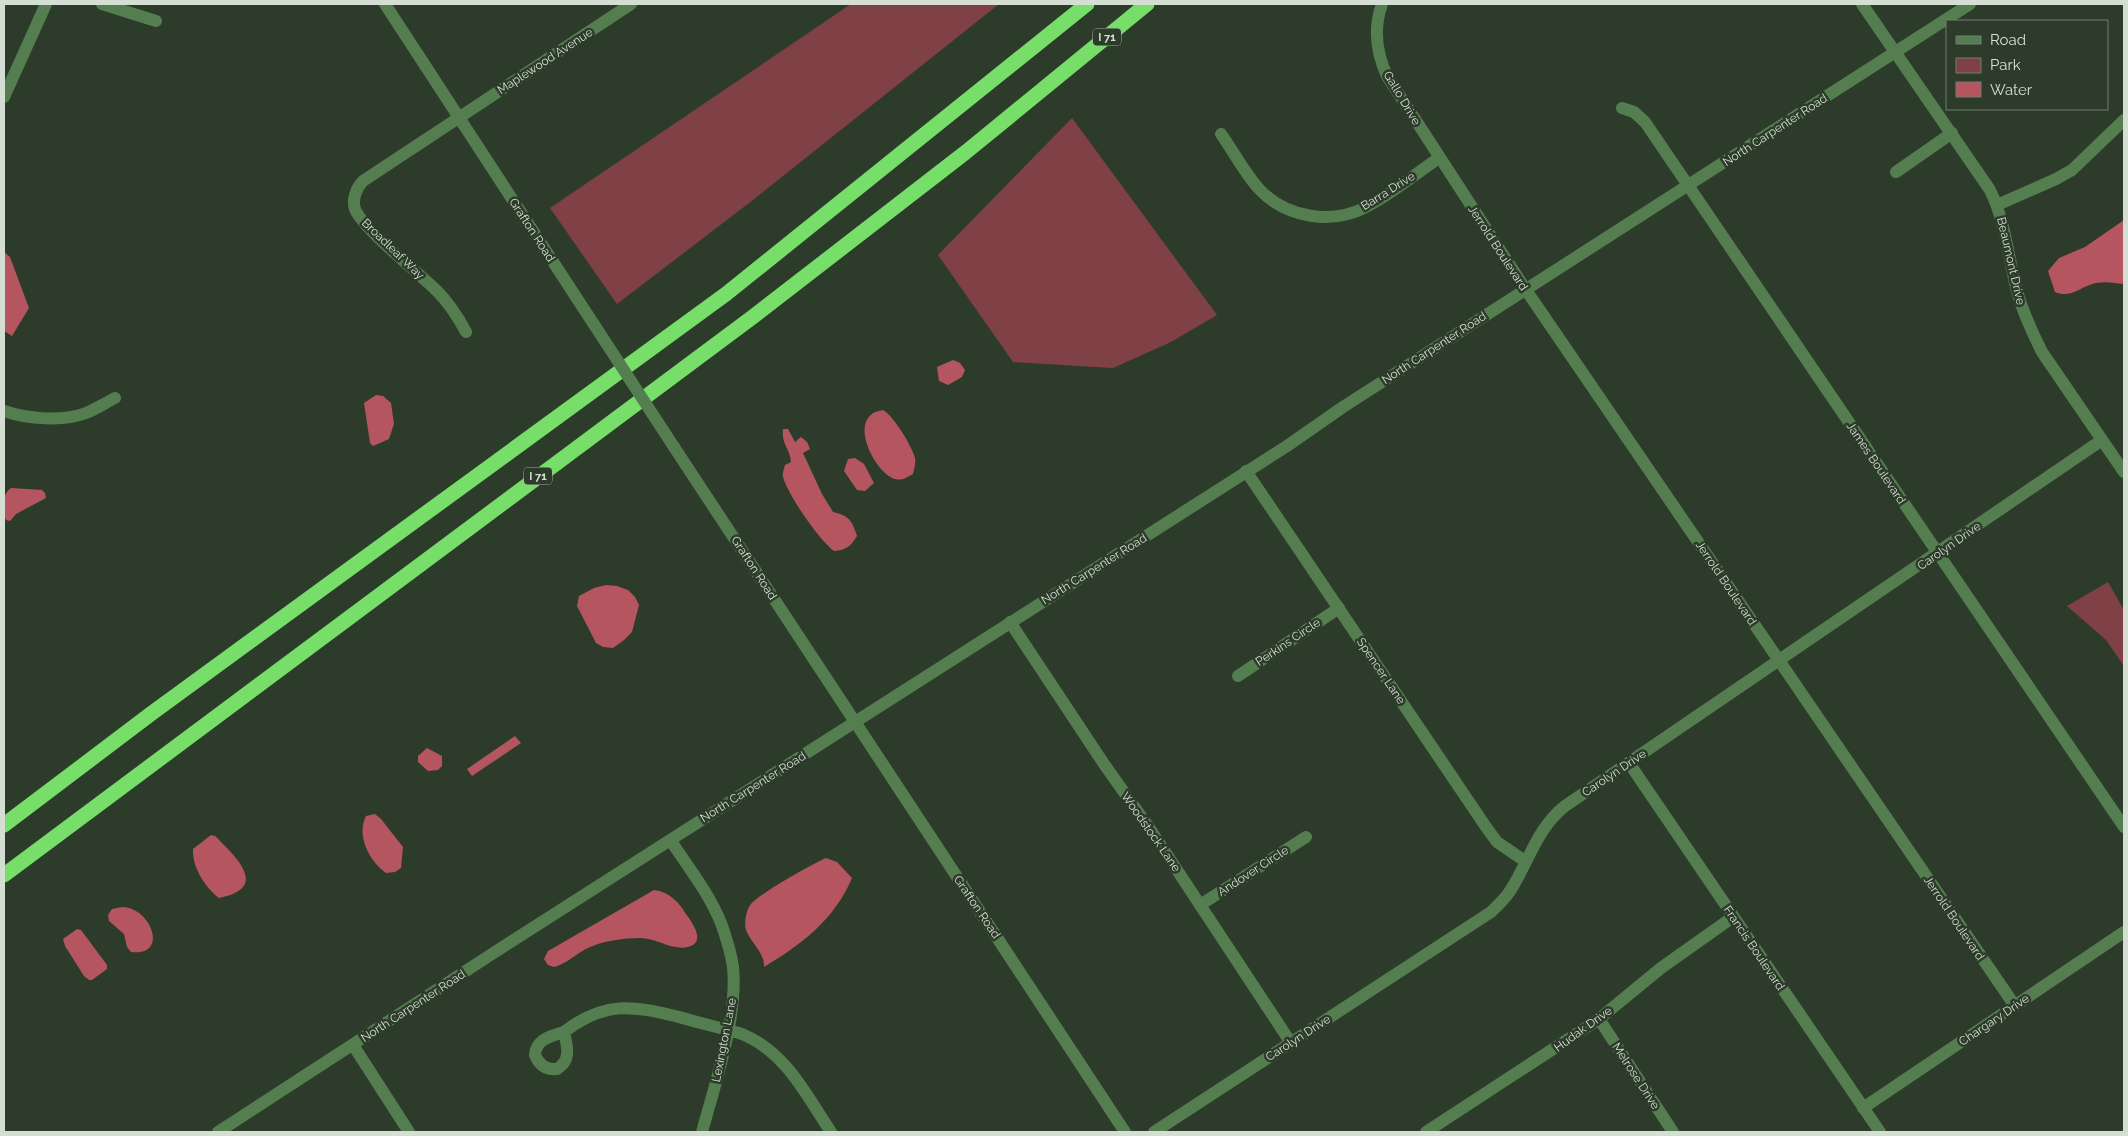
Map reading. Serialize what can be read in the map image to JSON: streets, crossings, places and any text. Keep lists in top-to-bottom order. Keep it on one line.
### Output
{"streets":{"highway":["I 71"],"street":["Maplewood Avenue","Gallo Drive","North Carpenter Road","Barra Drive","Grafton Road","Jerrold Boulevard","Broadleaf Way","Beaumont Drive","James Boulevard","Carolyn Drive","Perkins Circle","Spencer Lane","Woodstock Lane","Andover Circle","Francis Boulevard","Chargary Drive","Hudak Drive","Lexington Lane","Melrose Drive"]},"crossings":[["Maplewood Avenue","Grafton Road"],["Maplewood Avenue","Broadleaf Way"],["Gallo Drive","Barra Drive"],["Gallo Drive","Jerrold Boulevard"],["North Carpenter Road","Grafton Road"],["North Carpenter Road","Jerrold Boulevard"],["North Carpenter Road","Beaumont Drive"],["North Carpenter Road","James Boulevard"],["North Carpenter Road","Spencer Lane"],["North Carpenter Road","Woodstock Lane"],["North Carpenter Road","Lexington Lane"],["Barra Drive","Jerrold Boulevard"],["Grafton Road","Broadleaf Way"],["Jerrold Boulevard","Carolyn Drive"],["Jerrold Boulevard","Chargary Drive"],["Beaumont Drive","Carolyn Drive"],["James Boulevard","Carolyn Drive"],["Carolyn Drive","Spencer Lane"],["Carolyn Drive","Woodstock Lane"],["Carolyn Drive","Francis Boulevard"],["Perkins Circle","Spencer Lane"],["Woodstock Lane","Andover Circle"],["Francis Boulevard","Chargary Drive"],["Francis Boulevard","Hudak Drive"],["Hudak Drive","Melrose Drive"]],"legend":["Road","Park","Water"]}
